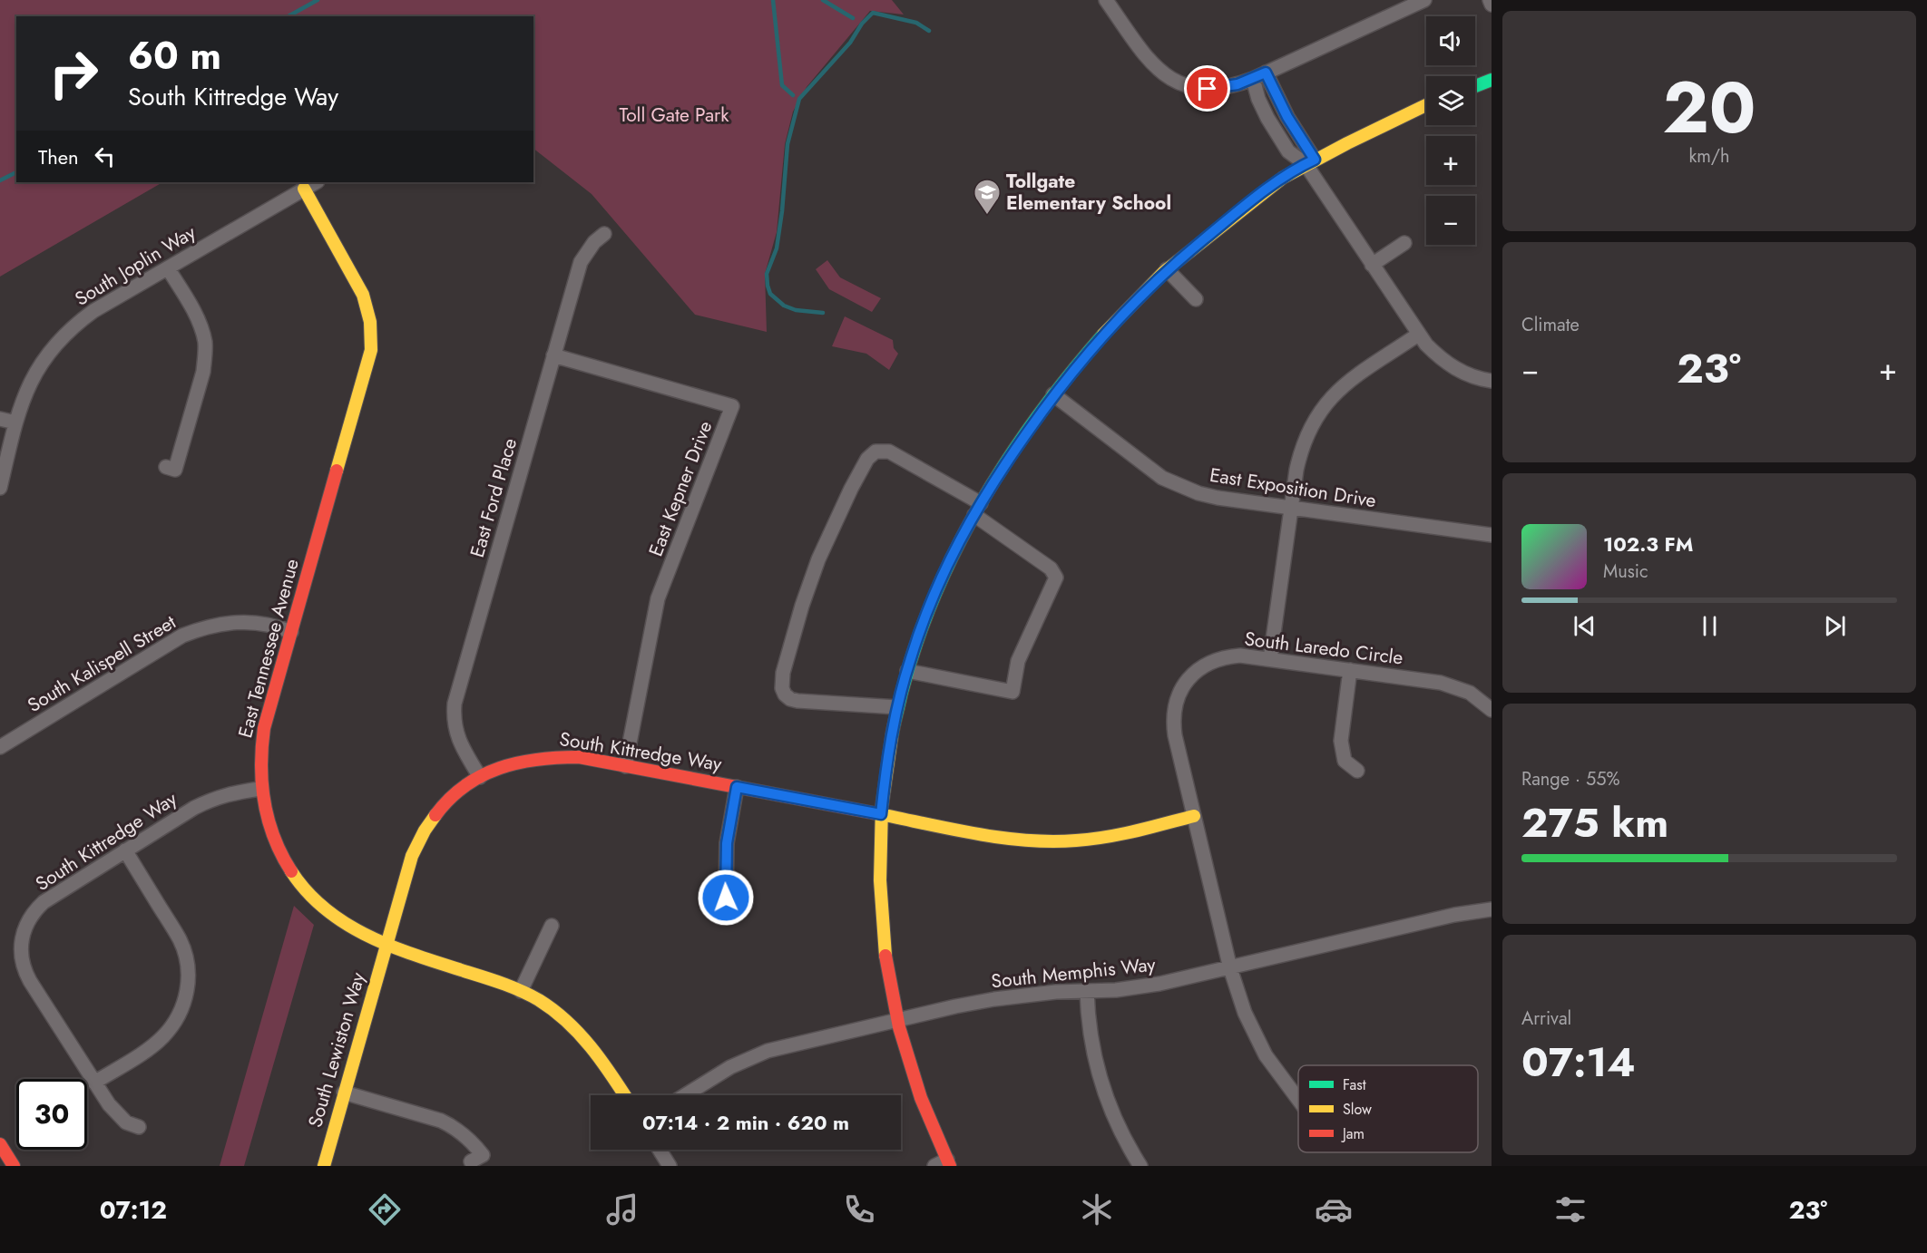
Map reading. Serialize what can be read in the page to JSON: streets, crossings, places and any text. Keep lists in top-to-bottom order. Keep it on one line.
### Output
{"streets":{"street":["South Joplin Way","East Exposition Drive","East Kepner Drive","East Ford Place","East Tennessee Avenue","South Laredo Circle","South Kalispell Street","South Kittredge Way","South Memphis Way","South Lewiston Way"]},"crossings":[["South Joplin Way","East Tennessee Avenue"],["East Kepner Drive","East Ford Place"],["East Kepner Drive","South Kittredge Way"],["East Ford Place","South Kittredge Way"],["East Tennessee Avenue","South Kalispell Street"],["East Tennessee Avenue","South Kittredge Way"],["East Tennessee Avenue","South Lewiston Way"],["South Laredo Circle","South Kittredge Way"],["South Laredo Circle","South Memphis Way"],["South Kittredge Way","South Lewiston Way"]],"parks":["Toll Gate Park"],"places":{"school or university":["Tollgate Elementary School"]},"legend":["Fast","Slow","Jam"],"page":{"tile":[["20","km/h"],"Climate",["Range · 55%","275 km"],["Arrival","07:14"]],"map_buttons":["+","−"],"turn":["60 m","South Kittredge Way"],"then":"Then","heat":["−","23°","+"],"song":["102.3 FM","Music"],"limit":"30","trip":"07:14 · 2 min · 620 m","tabs":["07:12","23°"]}}
